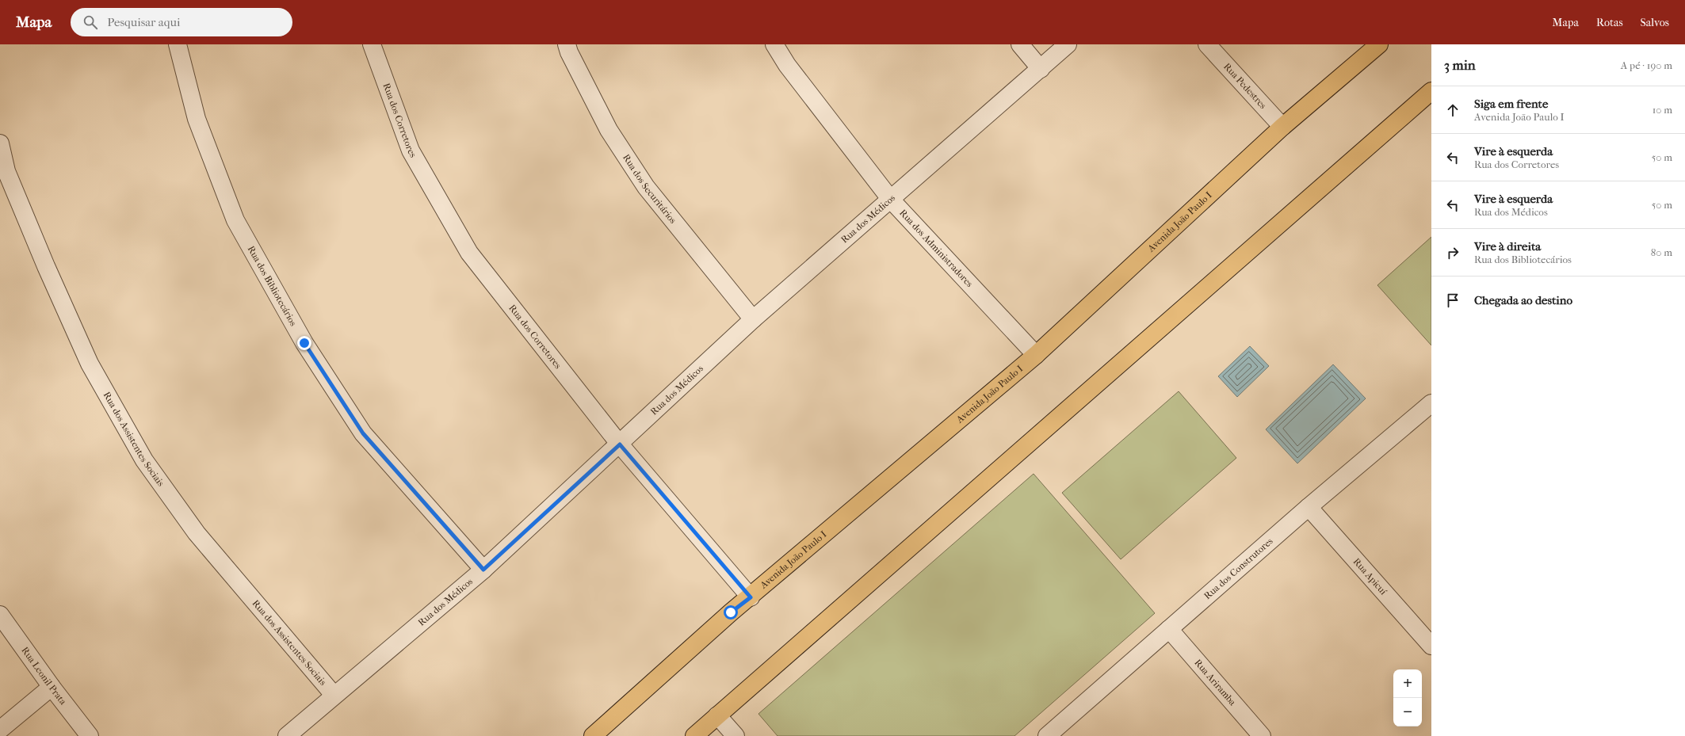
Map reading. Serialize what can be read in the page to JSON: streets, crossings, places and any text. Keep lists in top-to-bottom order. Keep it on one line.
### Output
{"streets":{"main road":["Avenida João Paulo I"],"street":["Rua Pedestres","Rua dos Corretores","Rua dos Securitários","Rua dos Médicos","Rua dos Administradores","Rua dos Bibliotecários","Rua dos Assistentes Sociais","Rua dos Construtores","Rua Apicuí","Rua Leonil Prata","Rua Ariramba"]},"crossings":[["Rua Pedestres","Avenida João Paulo I"],["Rua dos Corretores","Rua dos Médicos"],["Rua dos Corretores","Avenida João Paulo I"],["Rua dos Securitários","Rua dos Médicos"],["Rua dos Médicos","Rua dos Administradores"],["Rua dos Médicos","Rua dos Bibliotecários"],["Rua dos Médicos","Rua dos Assistentes Sociais"],["Avenida João Paulo I","Rua dos Administradores"],["Rua dos Construtores","Rua Apicuí"],["Rua dos Construtores","Rua Ariramba"]],"page":{"header":"Mapa","search":"Pesquisar aqui","nav":["Mapa","Rotas","Salvos"],"heading":["3 min","A pé · 190 m"],"list":[["Siga em frente","Avenida João Paulo I","10 m"],["Vire à esquerda","Rua dos Corretores","50 m"],["Vire à esquerda","Rua dos Médicos","50 m"],["Vire à direita","Rua dos Bibliotecários","80 m"],"Chegada ao destino"],"map_buttons":["+","−"]}}
